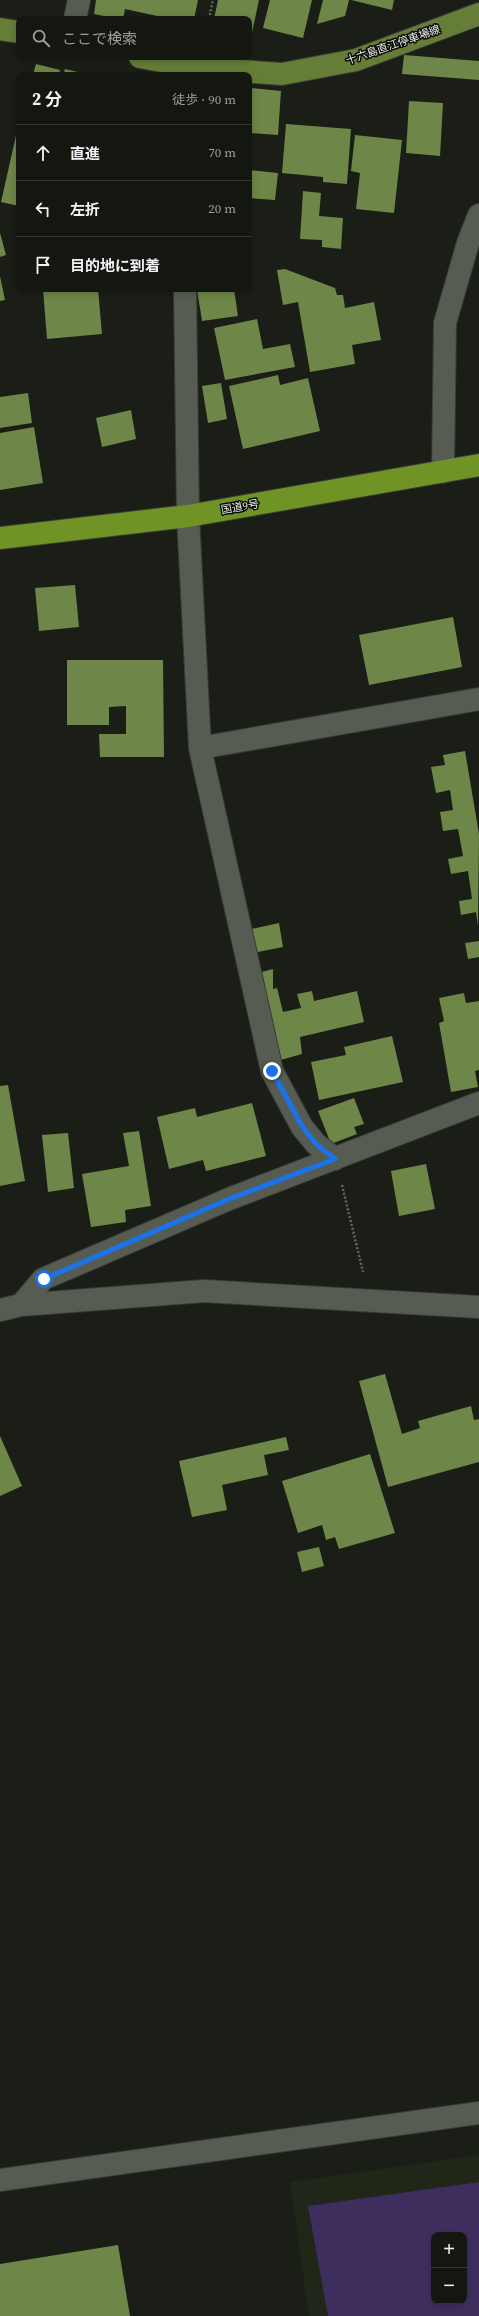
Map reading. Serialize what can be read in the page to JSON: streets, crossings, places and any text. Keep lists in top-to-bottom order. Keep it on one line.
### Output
{"streets":{"highway":["国道9号"],"main road":["十六島直江停車場線"]},"page":{"search":"ここで検索","heading":["2 分","徒歩 · 90 m"],"list":[["直進","70 m"],["左折","20 m"],"目的地に到着"],"map_buttons":["+","−"]}}
